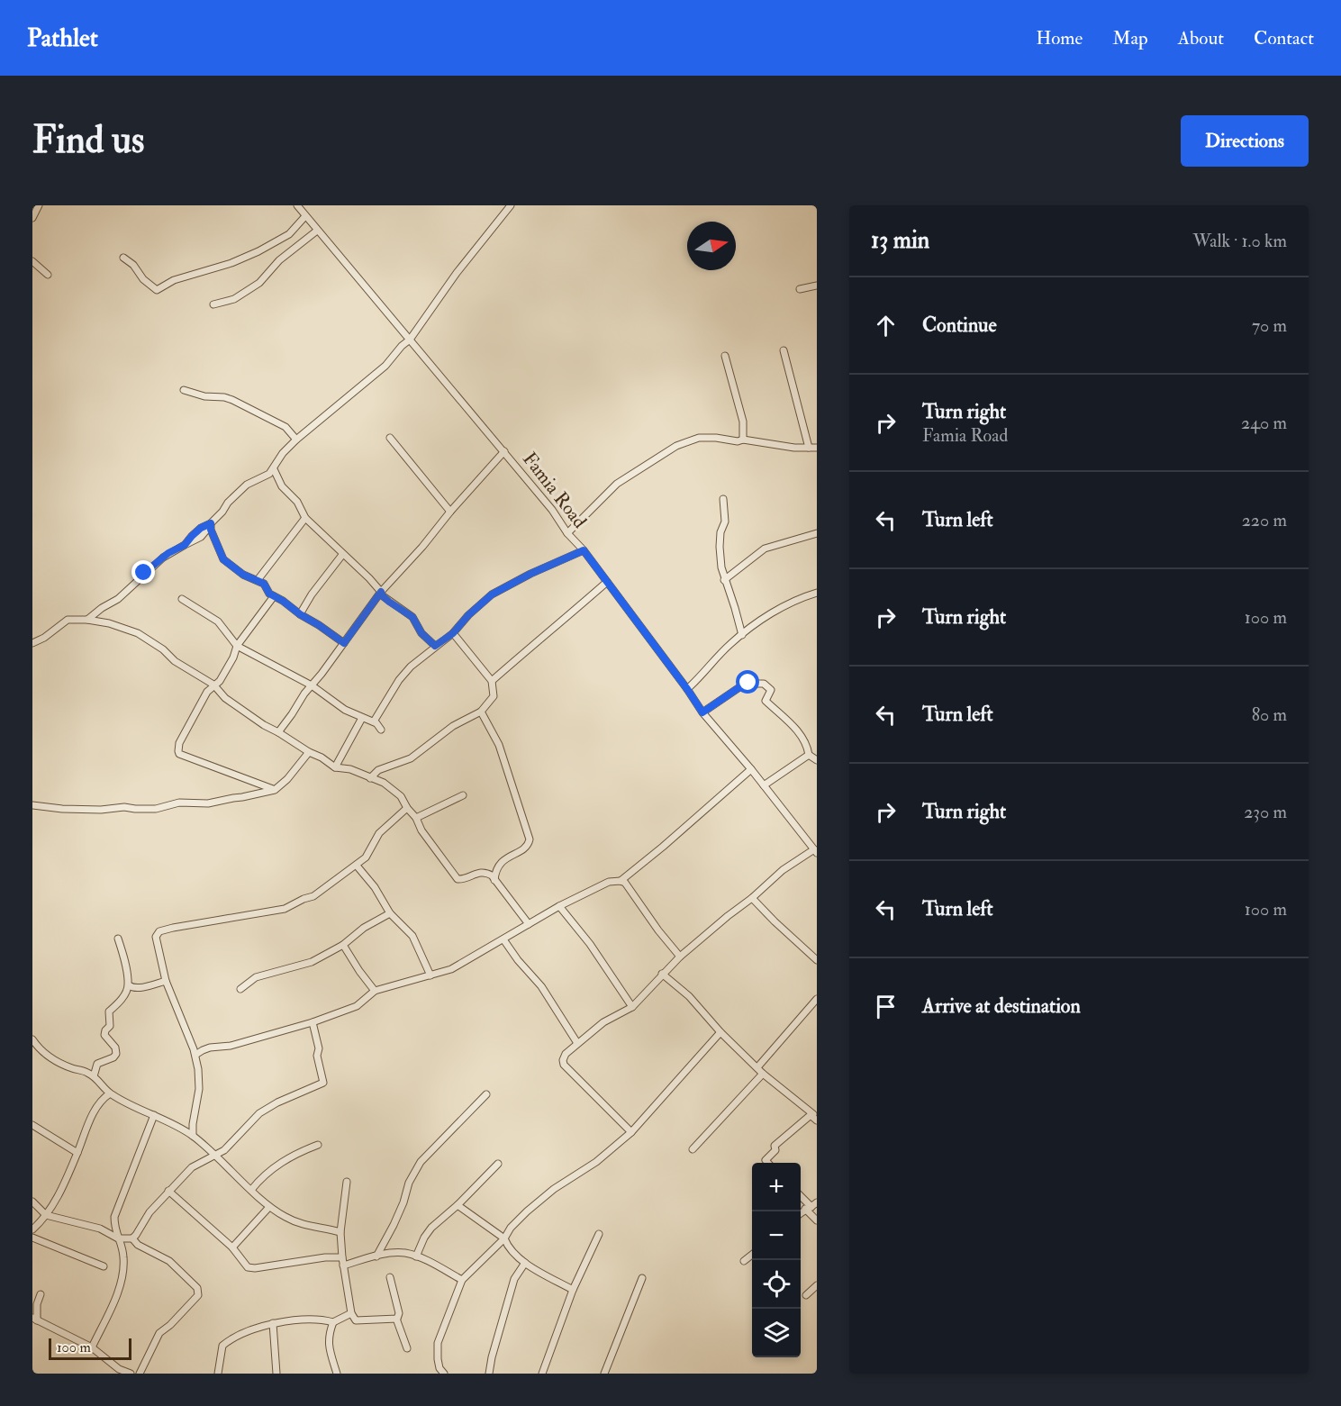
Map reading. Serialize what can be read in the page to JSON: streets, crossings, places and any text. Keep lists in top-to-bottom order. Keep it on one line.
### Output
{"streets":{"street":["Famia Road"]},"scale_bar":"100 m","north":"right","page":{"header":"Pathlet","nav":["Home","Map","About","Contact"],"buttons":"Directions","title":"Find us","heading":["13 min","Walk · 1.0 km"],"list":[["Continue","70 m"],["Turn right","Famia Road","240 m"],["Turn left","220 m"],["Turn right","100 m"],["Turn left","80 m"],["Turn right","230 m"],["Turn left","100 m"],"Arrive at destination"],"map_buttons":["+","−"],"scale":"100 m"}}
